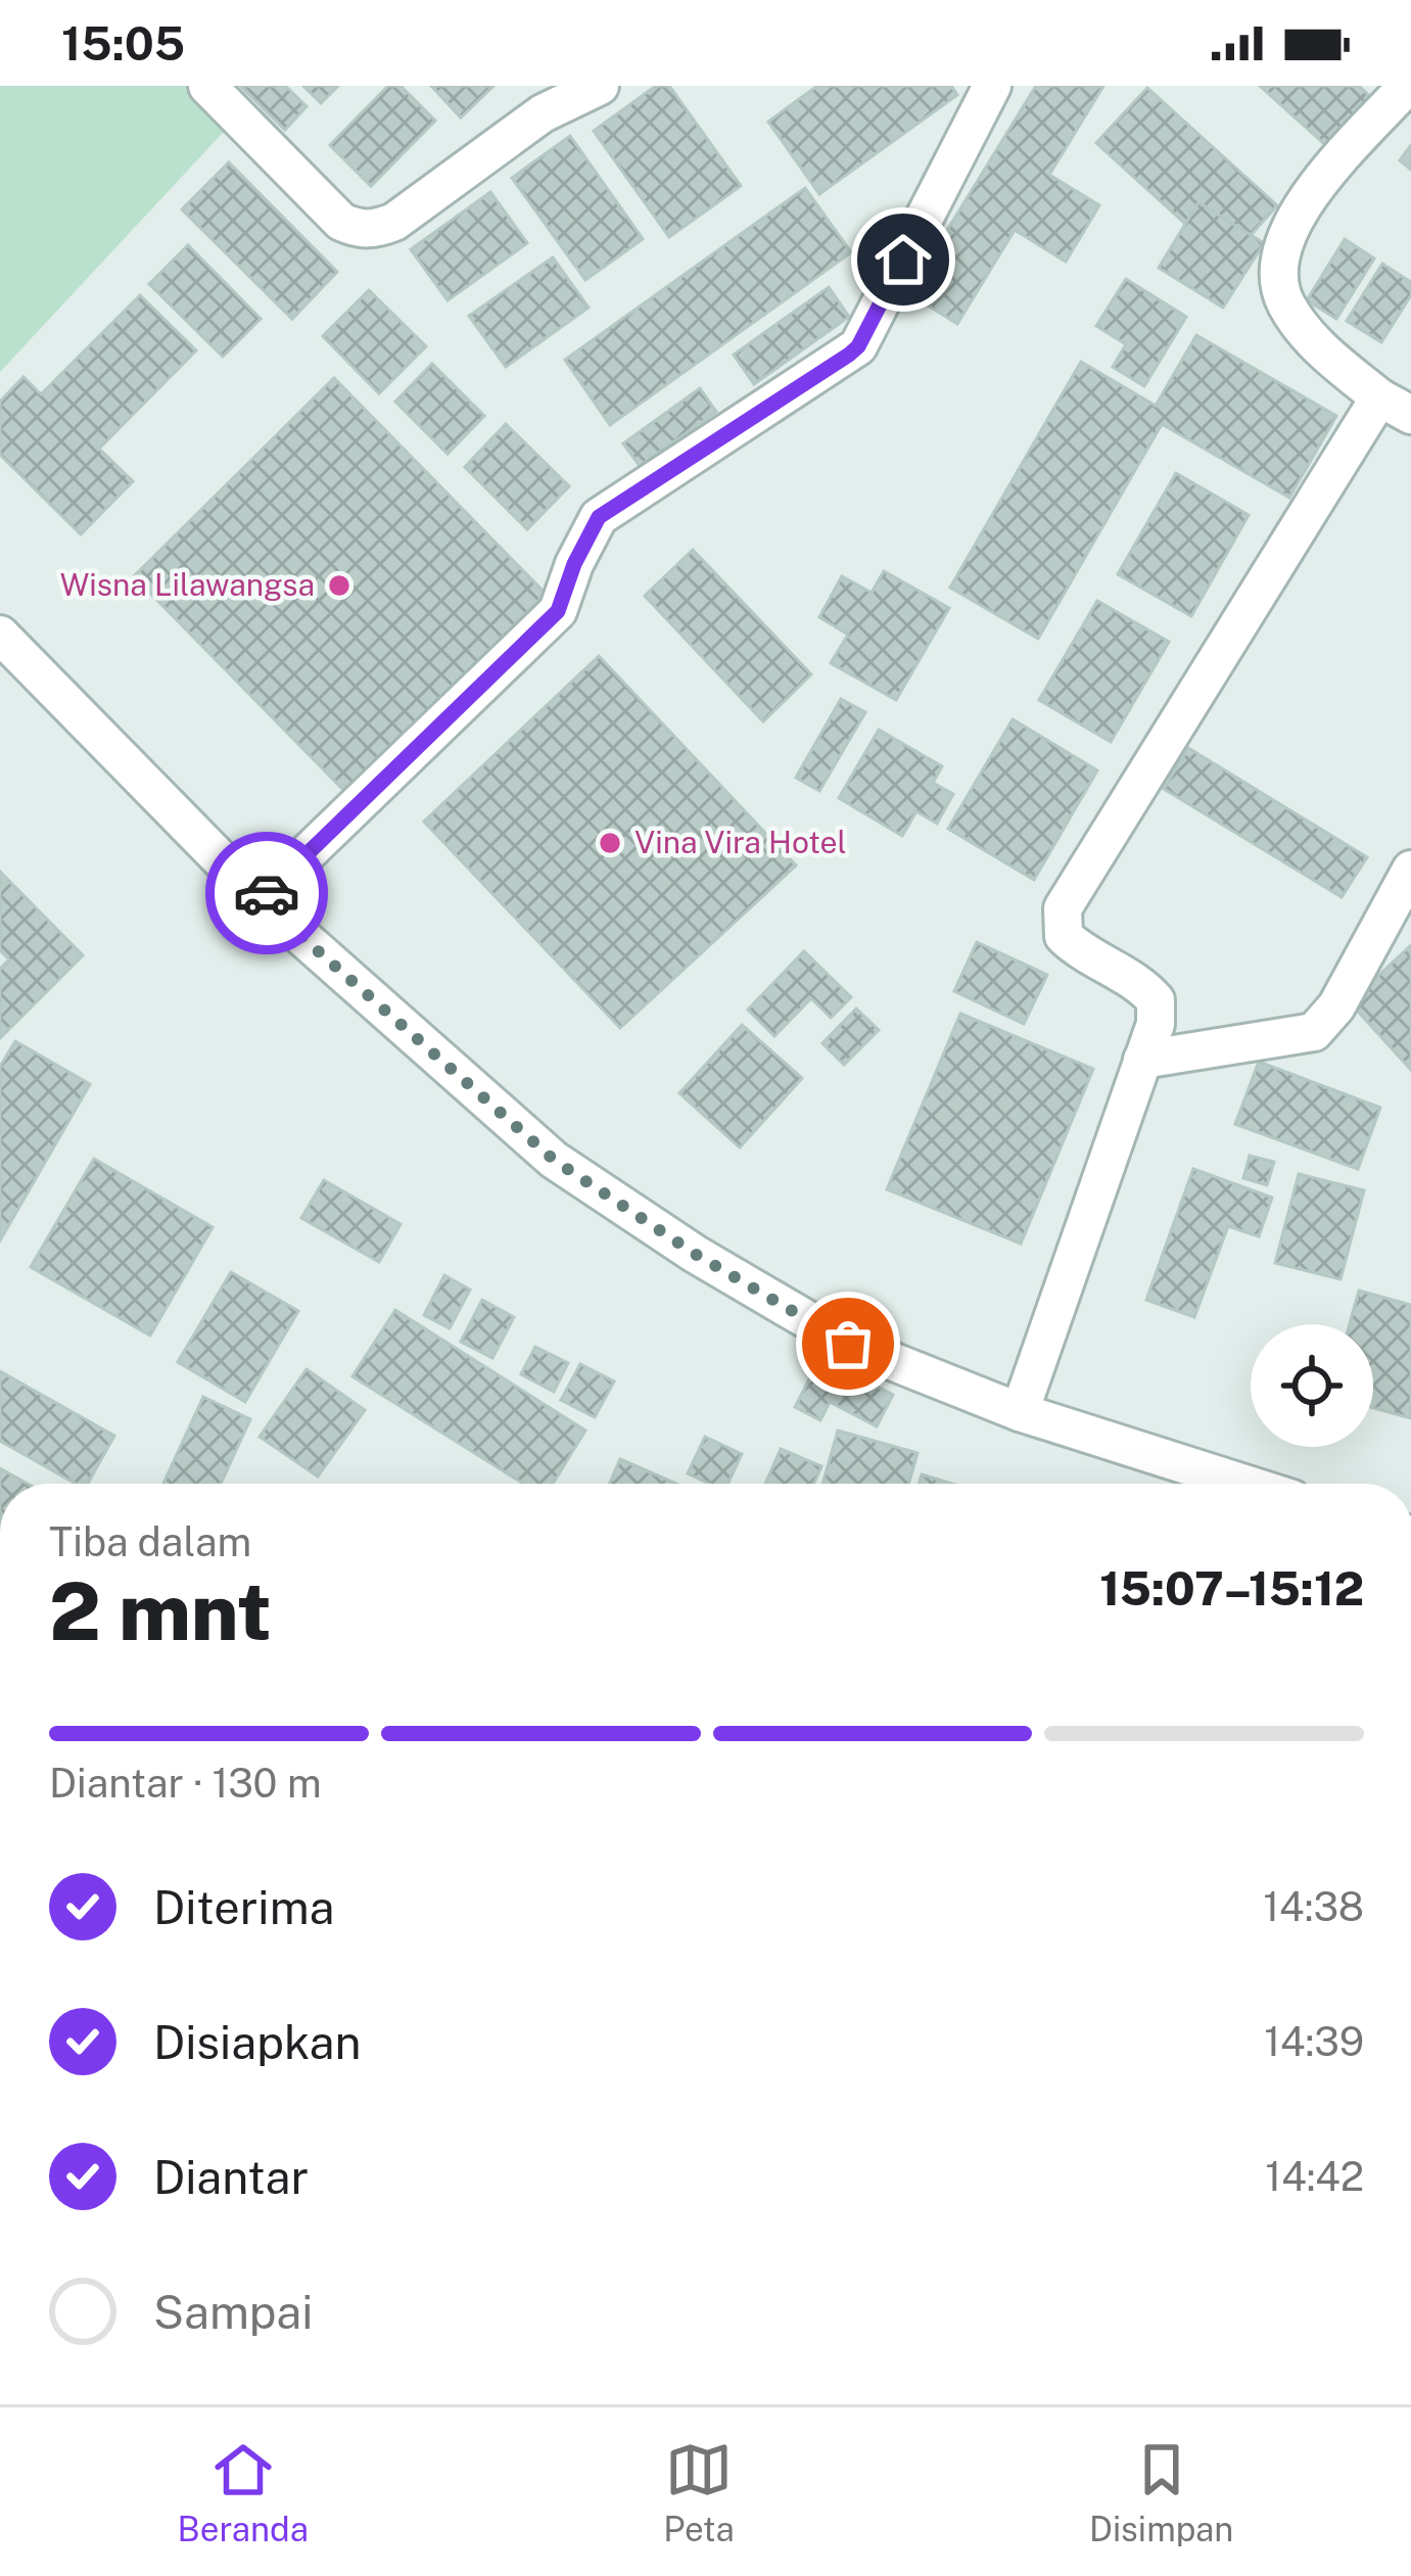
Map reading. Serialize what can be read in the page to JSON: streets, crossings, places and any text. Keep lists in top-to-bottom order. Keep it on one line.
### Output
{"places":["Wisna Lilawangsa","Vina Vira Hotel"],"page":{"status":"15:05","heading":["2 mnt","Tiba dalam","15:07–15:12"],"bar":"Diantar · 130 m","list":[["Diterima","14:38"],["Disiapkan","14:39"],["Diantar","14:42"],"Sampai"],"tabs":["Beranda","Peta","Disimpan"]}}
